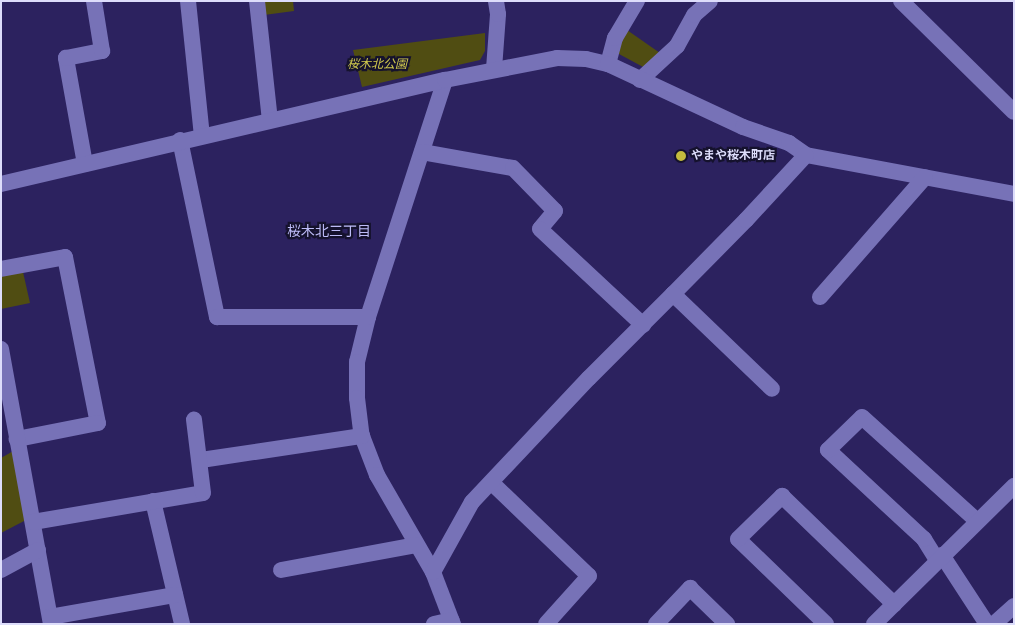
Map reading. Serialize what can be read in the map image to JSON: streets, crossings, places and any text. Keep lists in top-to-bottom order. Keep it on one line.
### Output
{"districts":["桜木北三丁目"],"parks":["桜木北公園"],"places":["やまや桜木町店"]}
